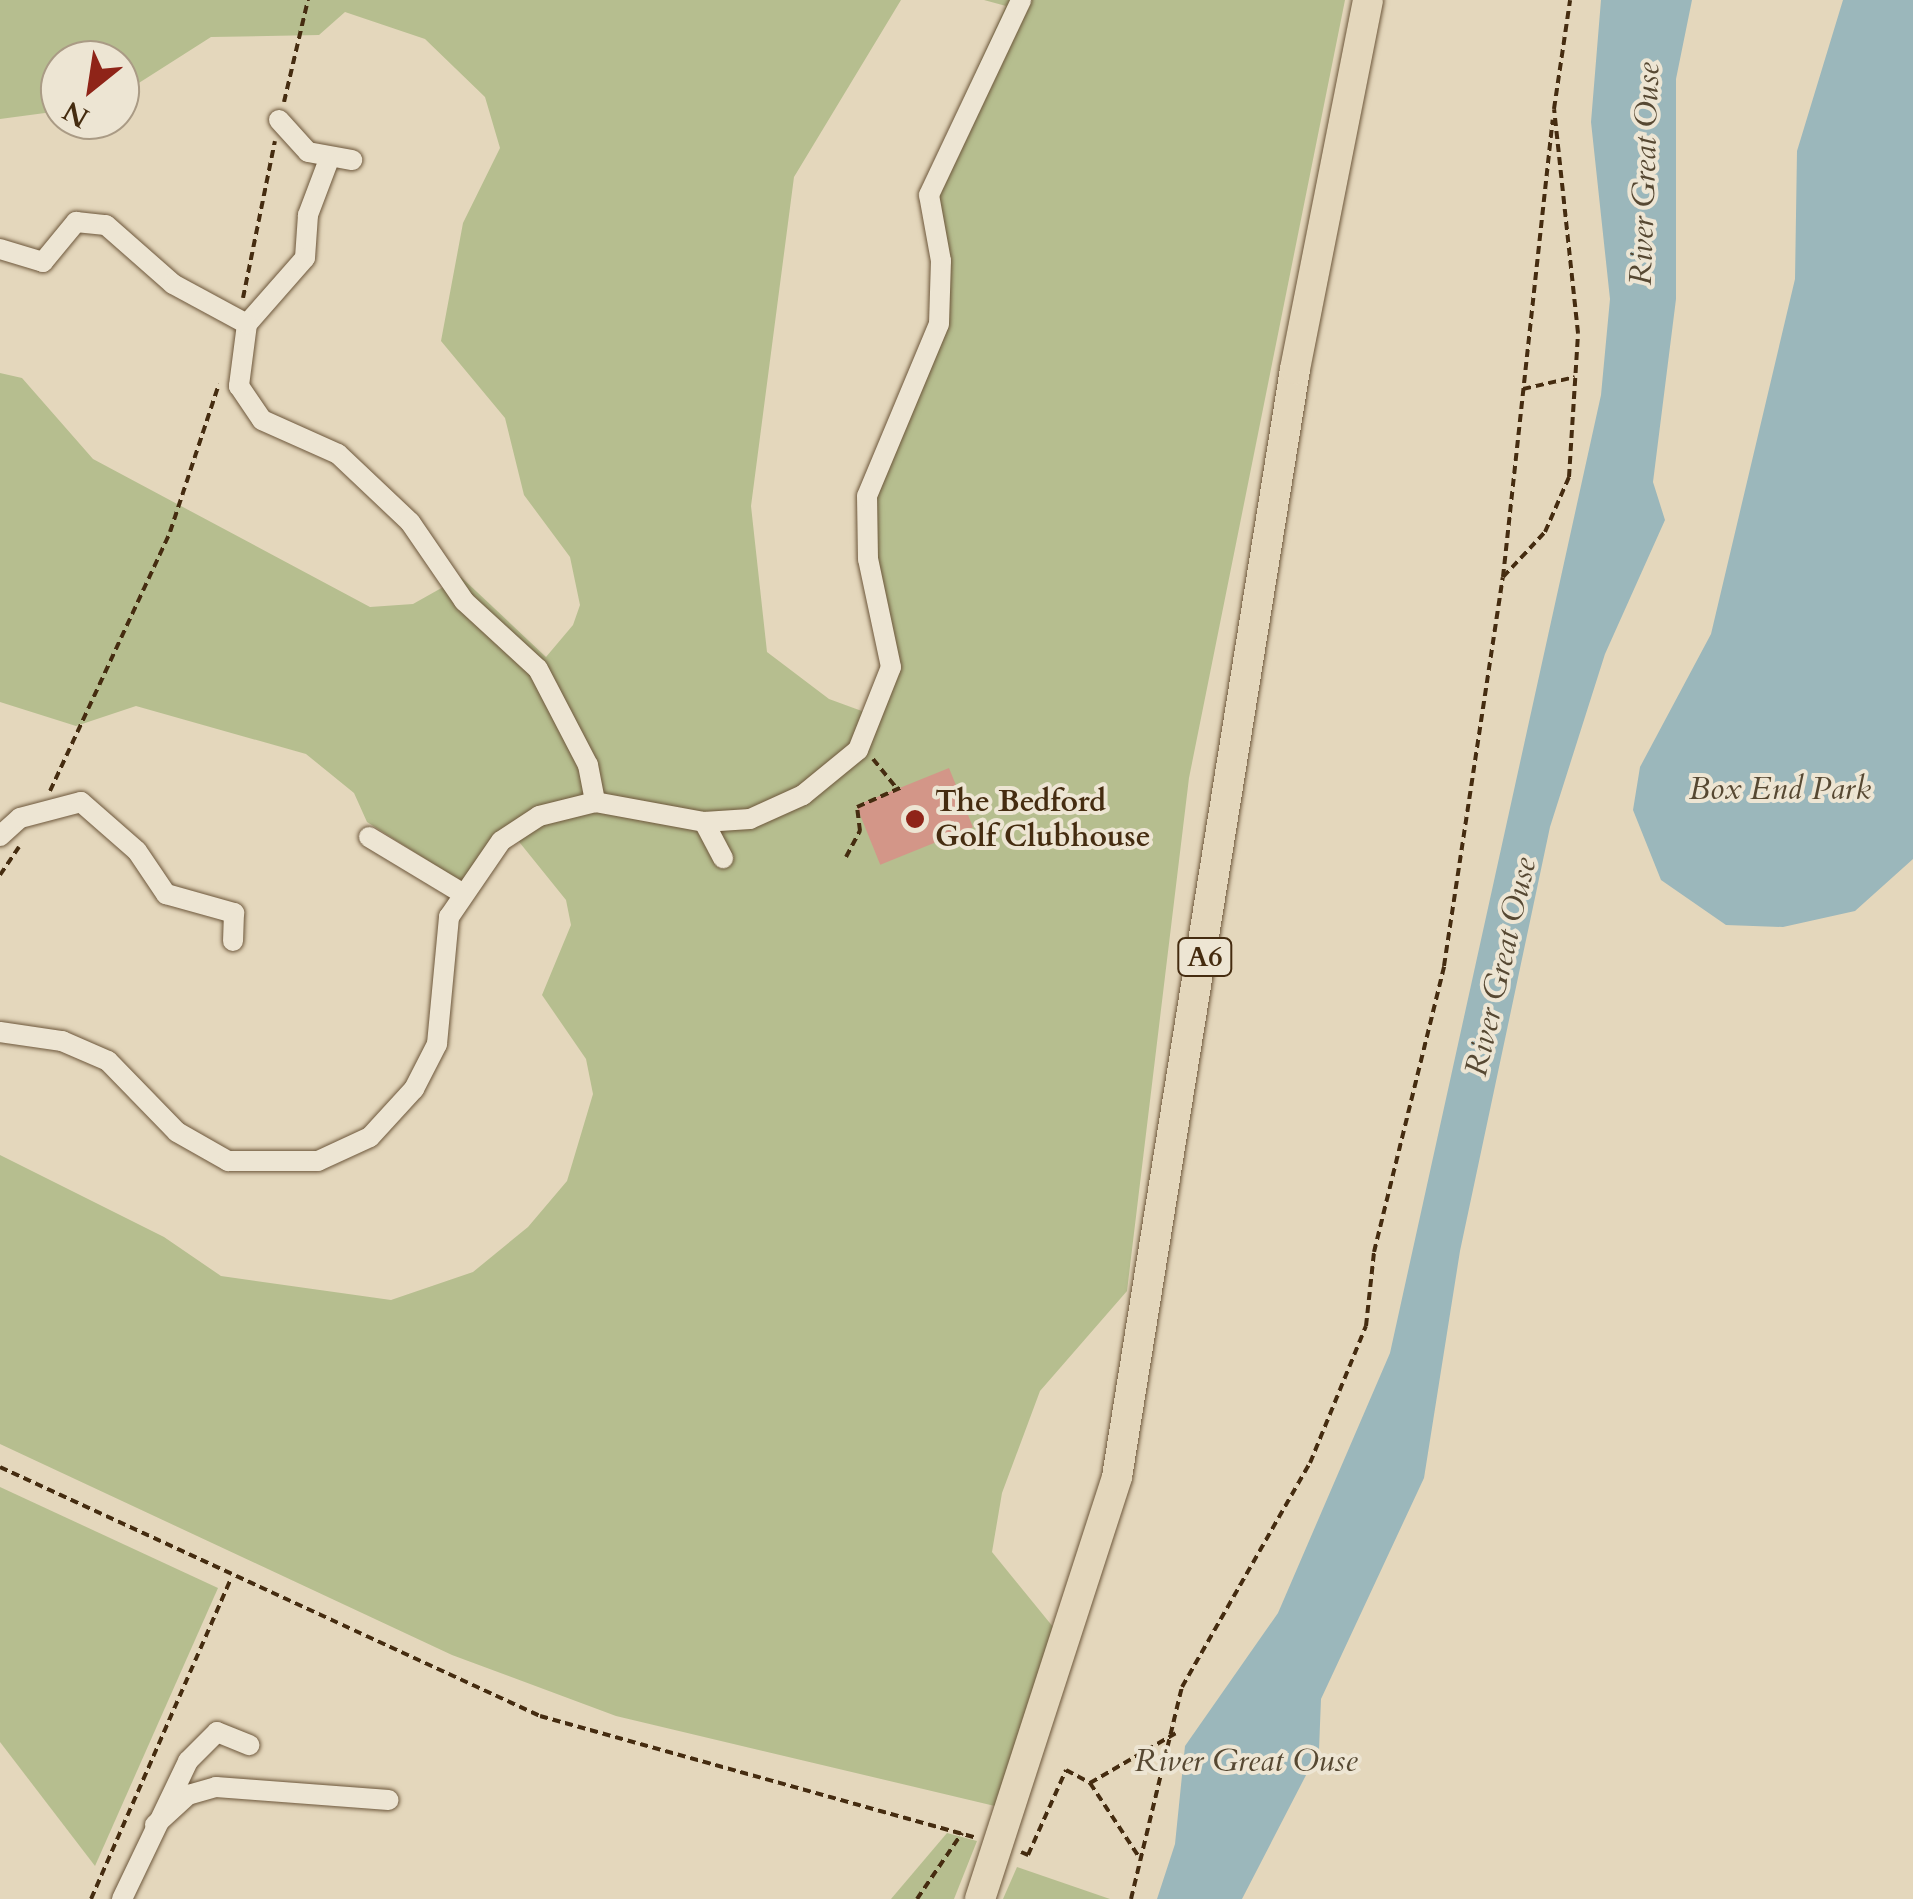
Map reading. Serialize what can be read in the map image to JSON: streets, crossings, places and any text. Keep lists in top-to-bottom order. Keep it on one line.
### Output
{"streets":{"highway":["A6"]},"water":["River Great Ouse","Box End Park"],"places":["The Bedford Golf Clubhouse"],"north":"bottom left"}
